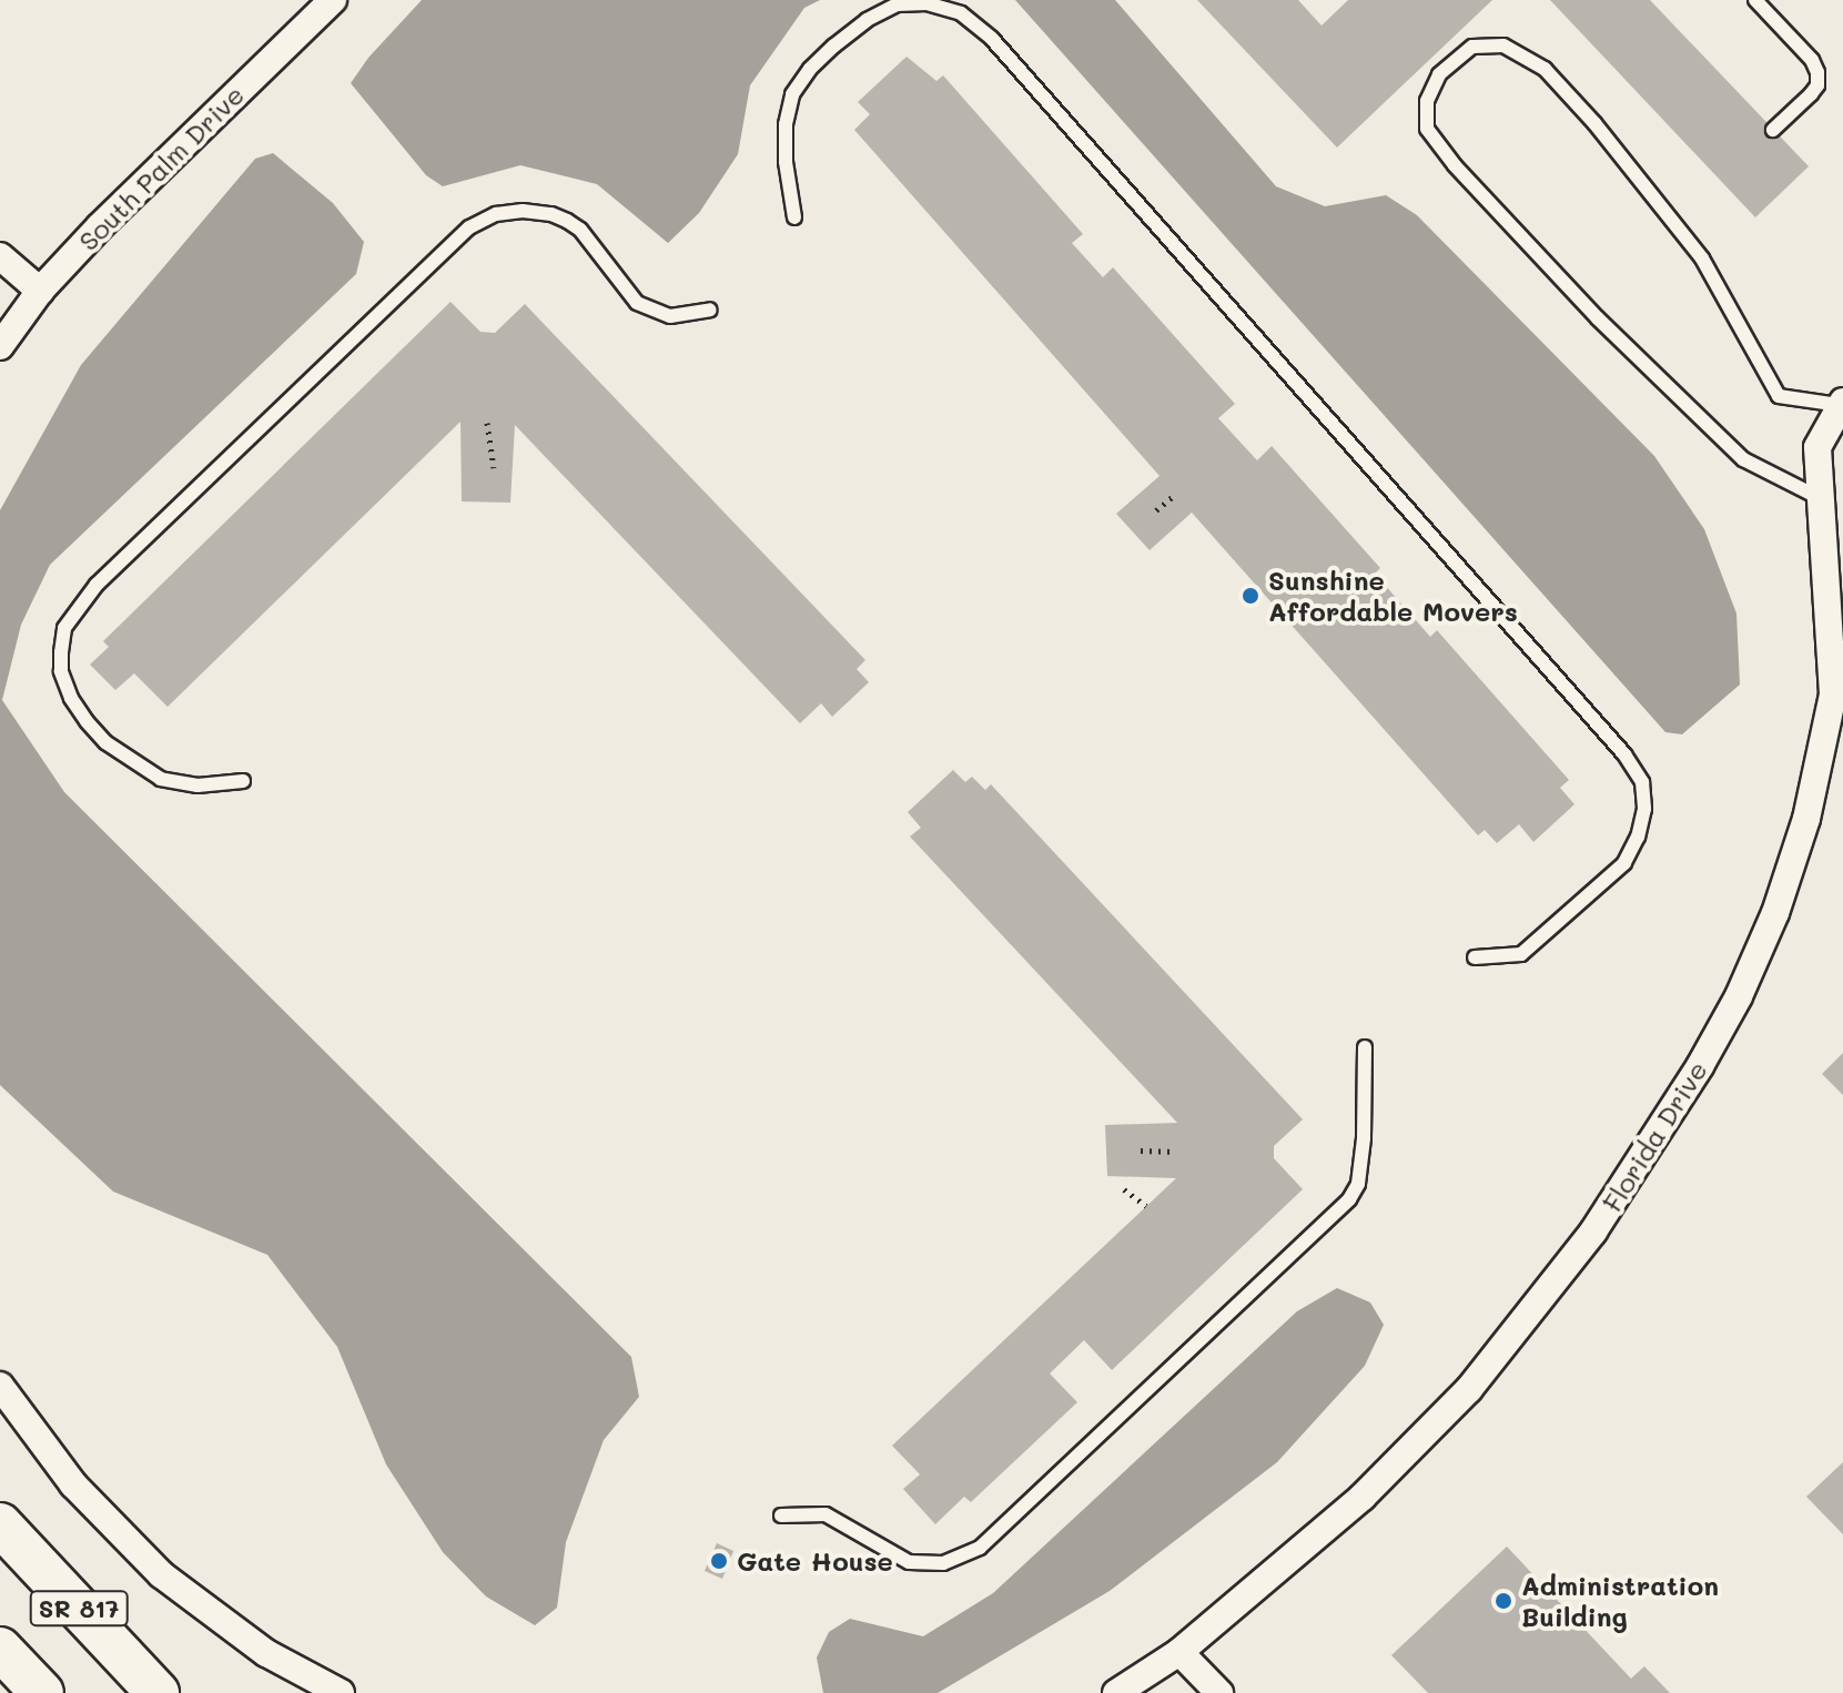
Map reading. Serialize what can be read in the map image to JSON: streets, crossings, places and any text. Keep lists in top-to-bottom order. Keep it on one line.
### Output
{"streets":{"main road":["SR 817"],"street":["South Palm Drive","Florida Drive"]},"places":["Sunshine Affordable Movers","Gate House","Administration Building"]}
